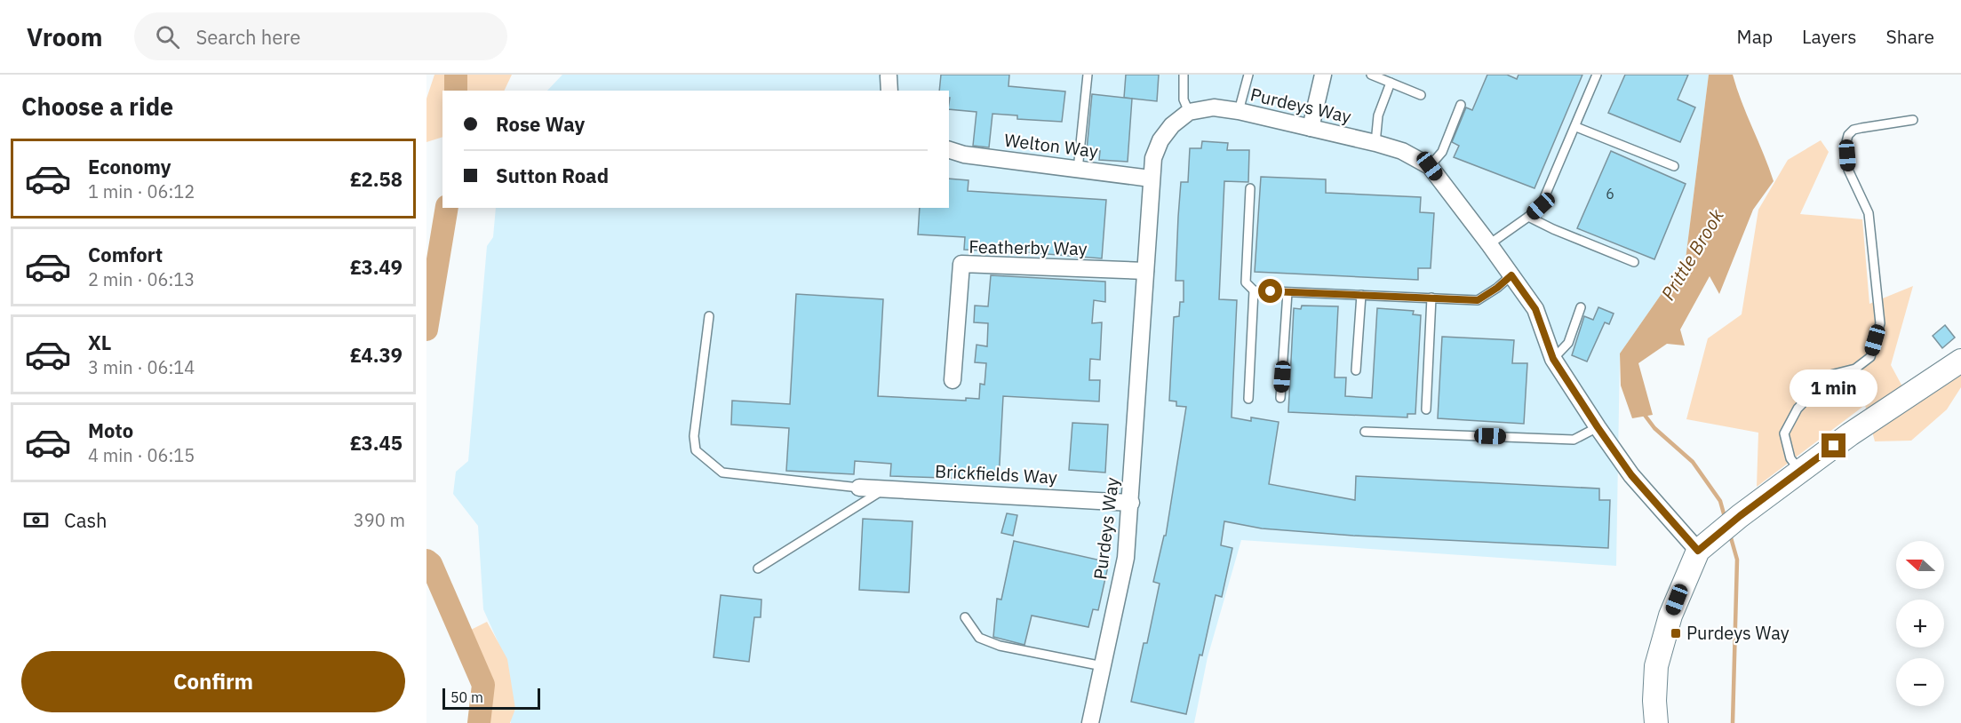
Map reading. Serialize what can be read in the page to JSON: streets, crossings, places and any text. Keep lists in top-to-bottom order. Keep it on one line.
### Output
{"streets":{"street":["Purdeys Way","Welton Way","Featherby Way","Brickfields Way"]},"crossings":[["Purdeys Way","Welton Way"],["Purdeys Way","Featherby Way"],["Purdeys Way","Brickfields Way"]],"water":["Prittle Brook"],"places":{"transit":["Purdeys Way"]},"house_numbers":["6"],"scale_bar":"50 m","north":"left","page":{"header":"Vroom","search":"Search here","nav":["Map","Layers","Share"],"heading":"Choose a ride","banner":["Rose Way","Sutton Road"],"list":[{"name":"Economy","note":"1 min · 06:12","value":"£2.58"},{"name":"Comfort","note":"2 min · 06:13","value":"£3.49"},{"name":"XL","note":"3 min · 06:14","value":"£4.39"},{"name":"Moto","note":"4 min · 06:15","value":"£3.45"}],"bubble":"1 min","pay":["Cash","390 m"],"map_buttons":["+","−"],"buttons":"Confirm","scale":"50 m"}}
